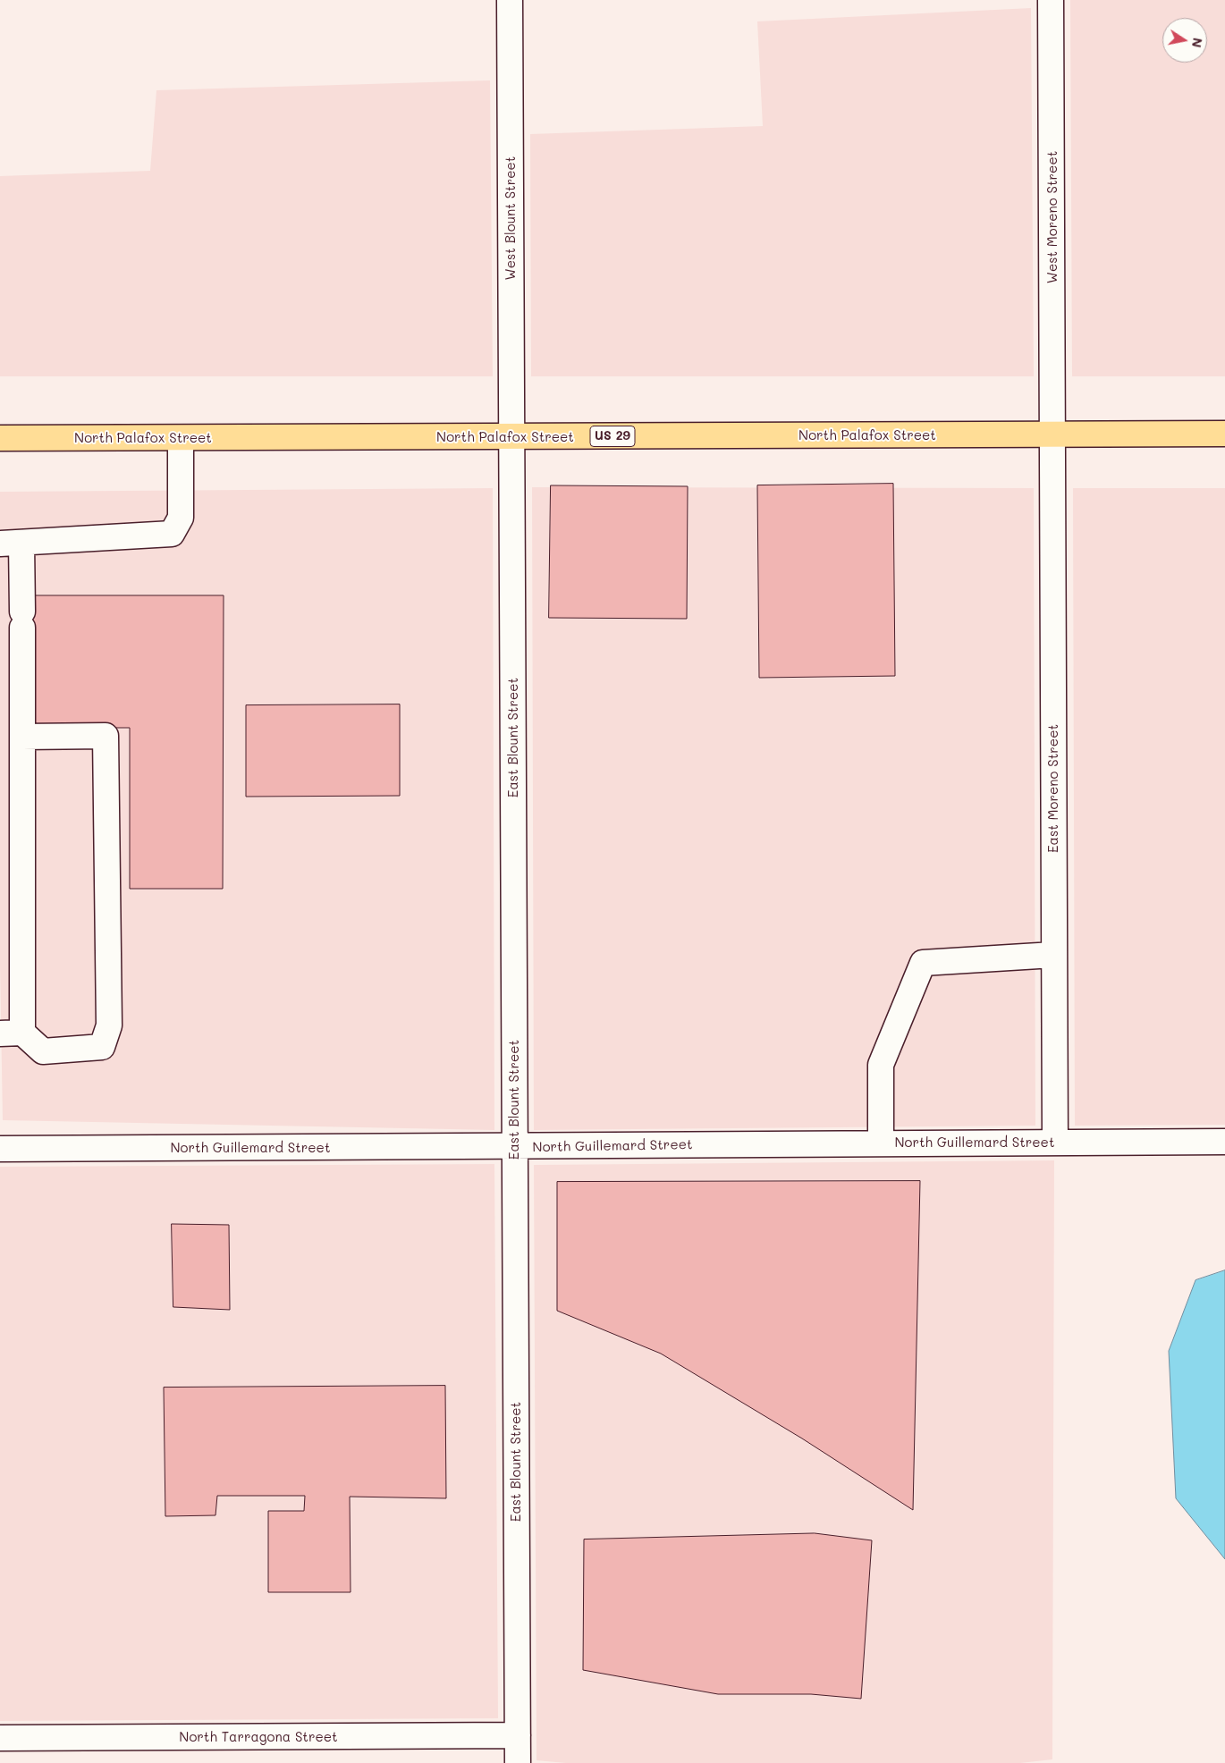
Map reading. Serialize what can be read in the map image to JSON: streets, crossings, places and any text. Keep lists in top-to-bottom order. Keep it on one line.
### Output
{"streets":{"main road":["North Palafox Street","US 29"],"street":["West Moreno Street","West Blount Street","East Blount Street","East Moreno Street","North Guillemard Street","North Tarragona Street"]},"crossings":[["West Moreno Street","North Palafox Street"],["West Moreno Street","East Moreno Street"],["West Blount Street","North Palafox Street"],["West Blount Street","East Blount Street"],["North Palafox Street","East Blount Street"],["North Palafox Street","East Moreno Street"],["East Blount Street","North Guillemard Street"],["East Blount Street","North Tarragona Street"],["East Moreno Street","North Guillemard Street"]],"north":"right"}
